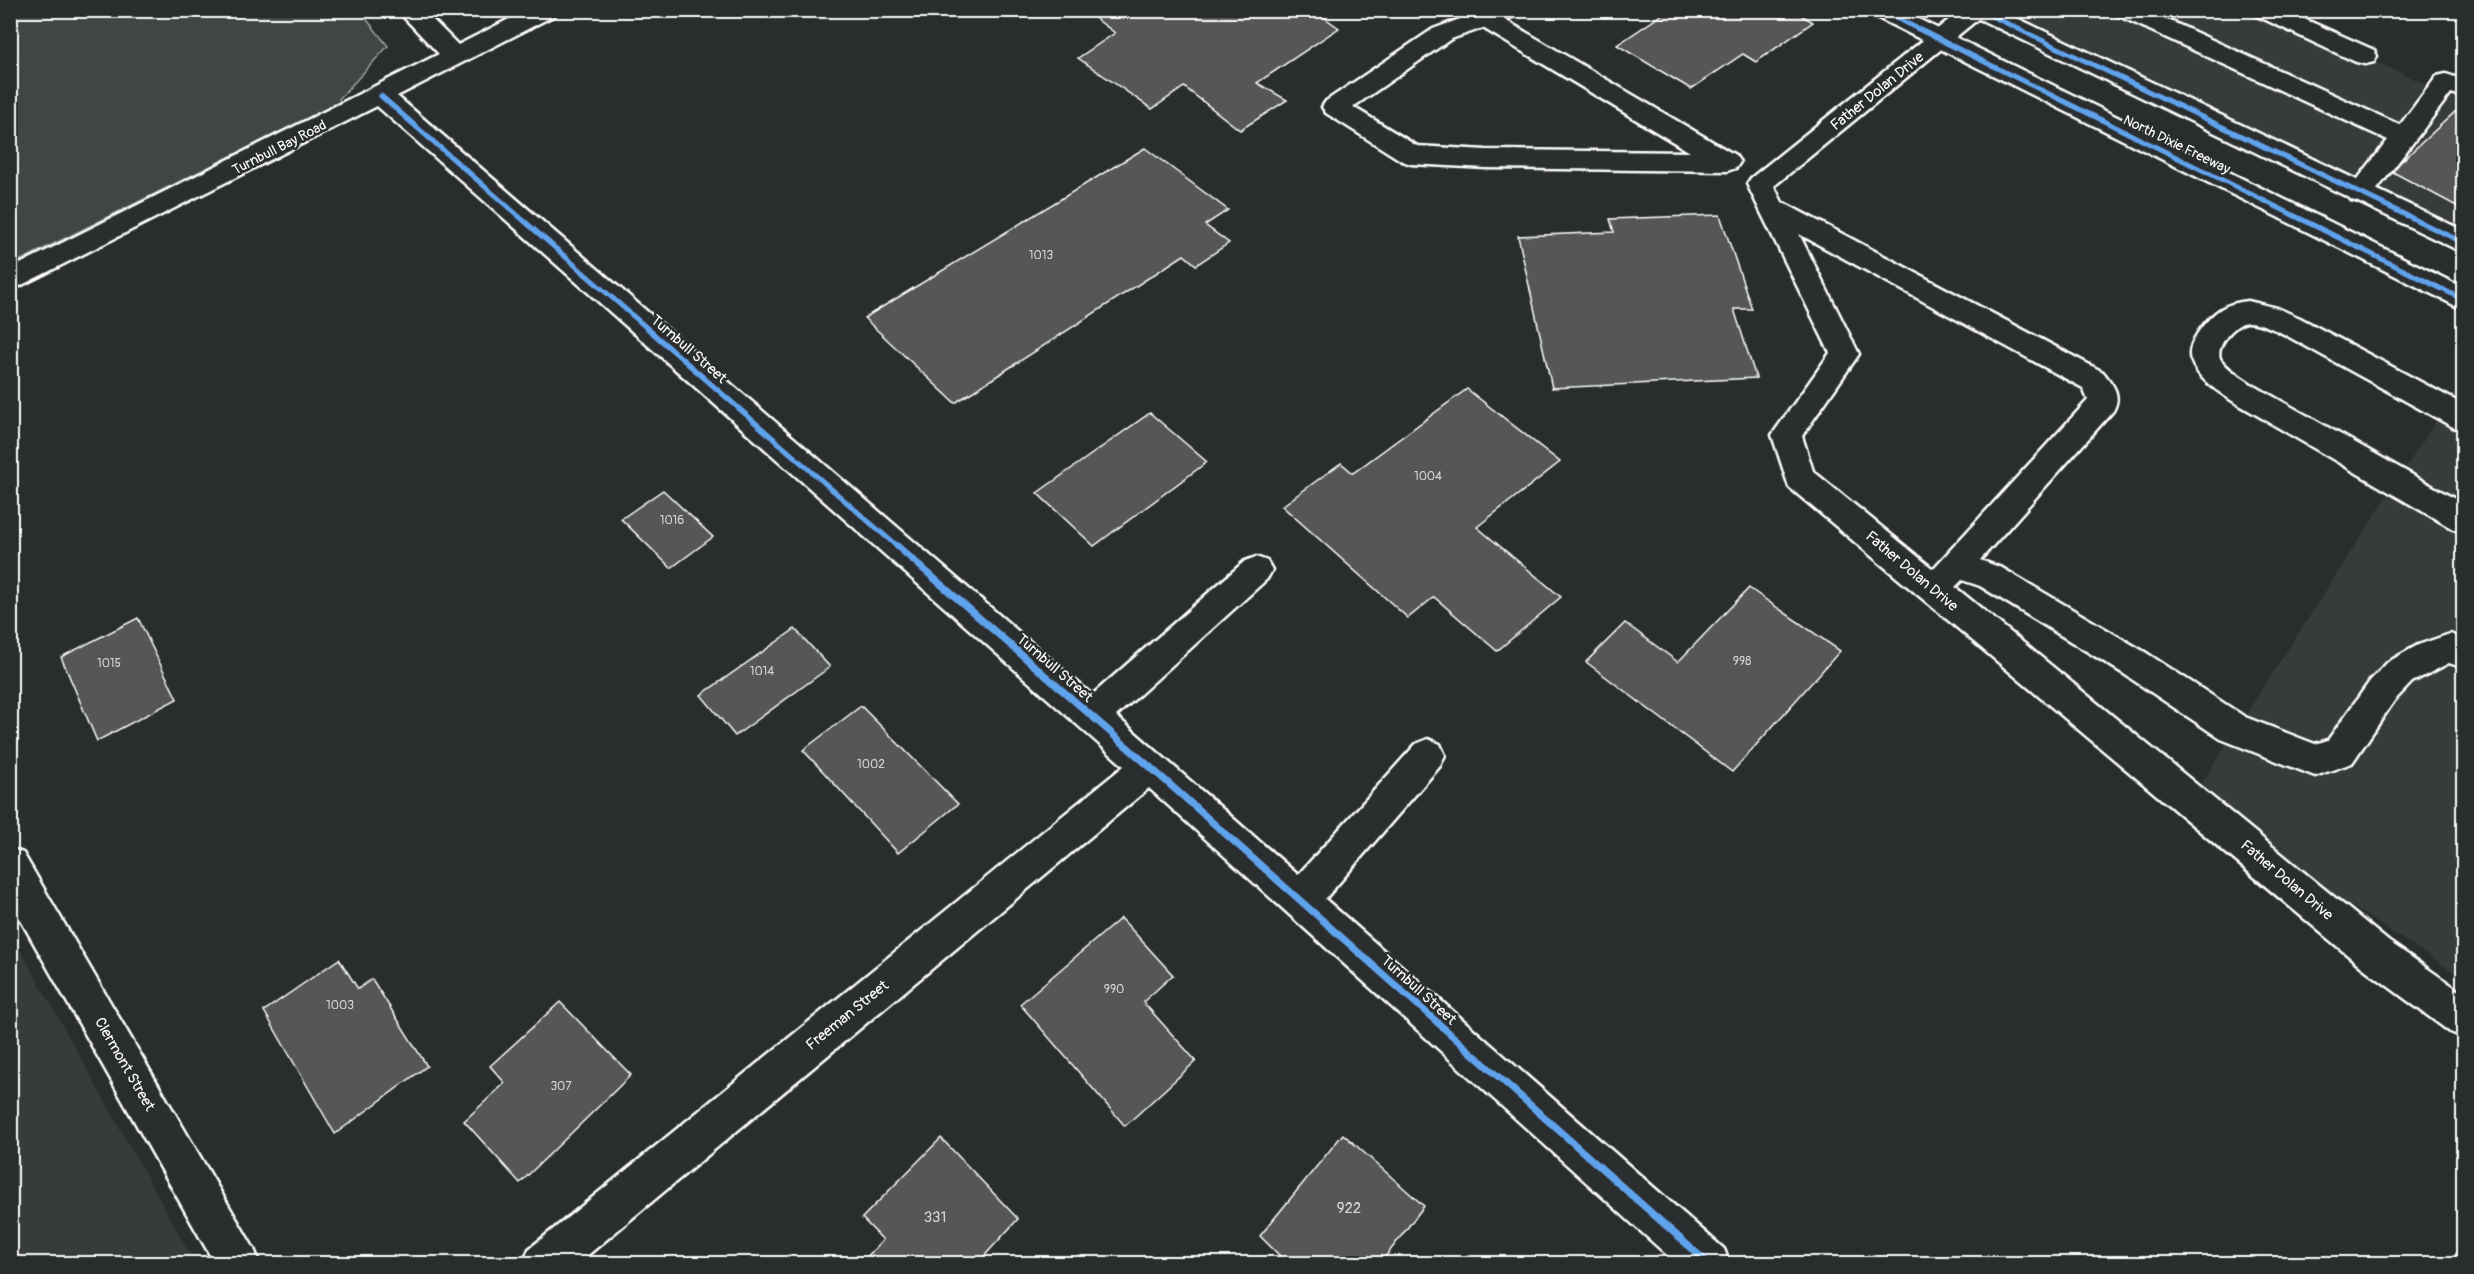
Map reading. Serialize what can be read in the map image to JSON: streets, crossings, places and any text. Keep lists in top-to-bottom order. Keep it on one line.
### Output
{"streets":{"street":["Father Dolan Drive","North Dixie Freeway","Turnbull Bay Road","Turnbull Street","Freeman Street","Clermont Street"]},"crossings":[["Father Dolan Drive","North Dixie Freeway"],["Turnbull Bay Road","Turnbull Street"],["Turnbull Street","Freeman Street"]],"house_numbers":["1013","1004","1016","998","1015","1014","1002","990","1003","307","922","331"]}
